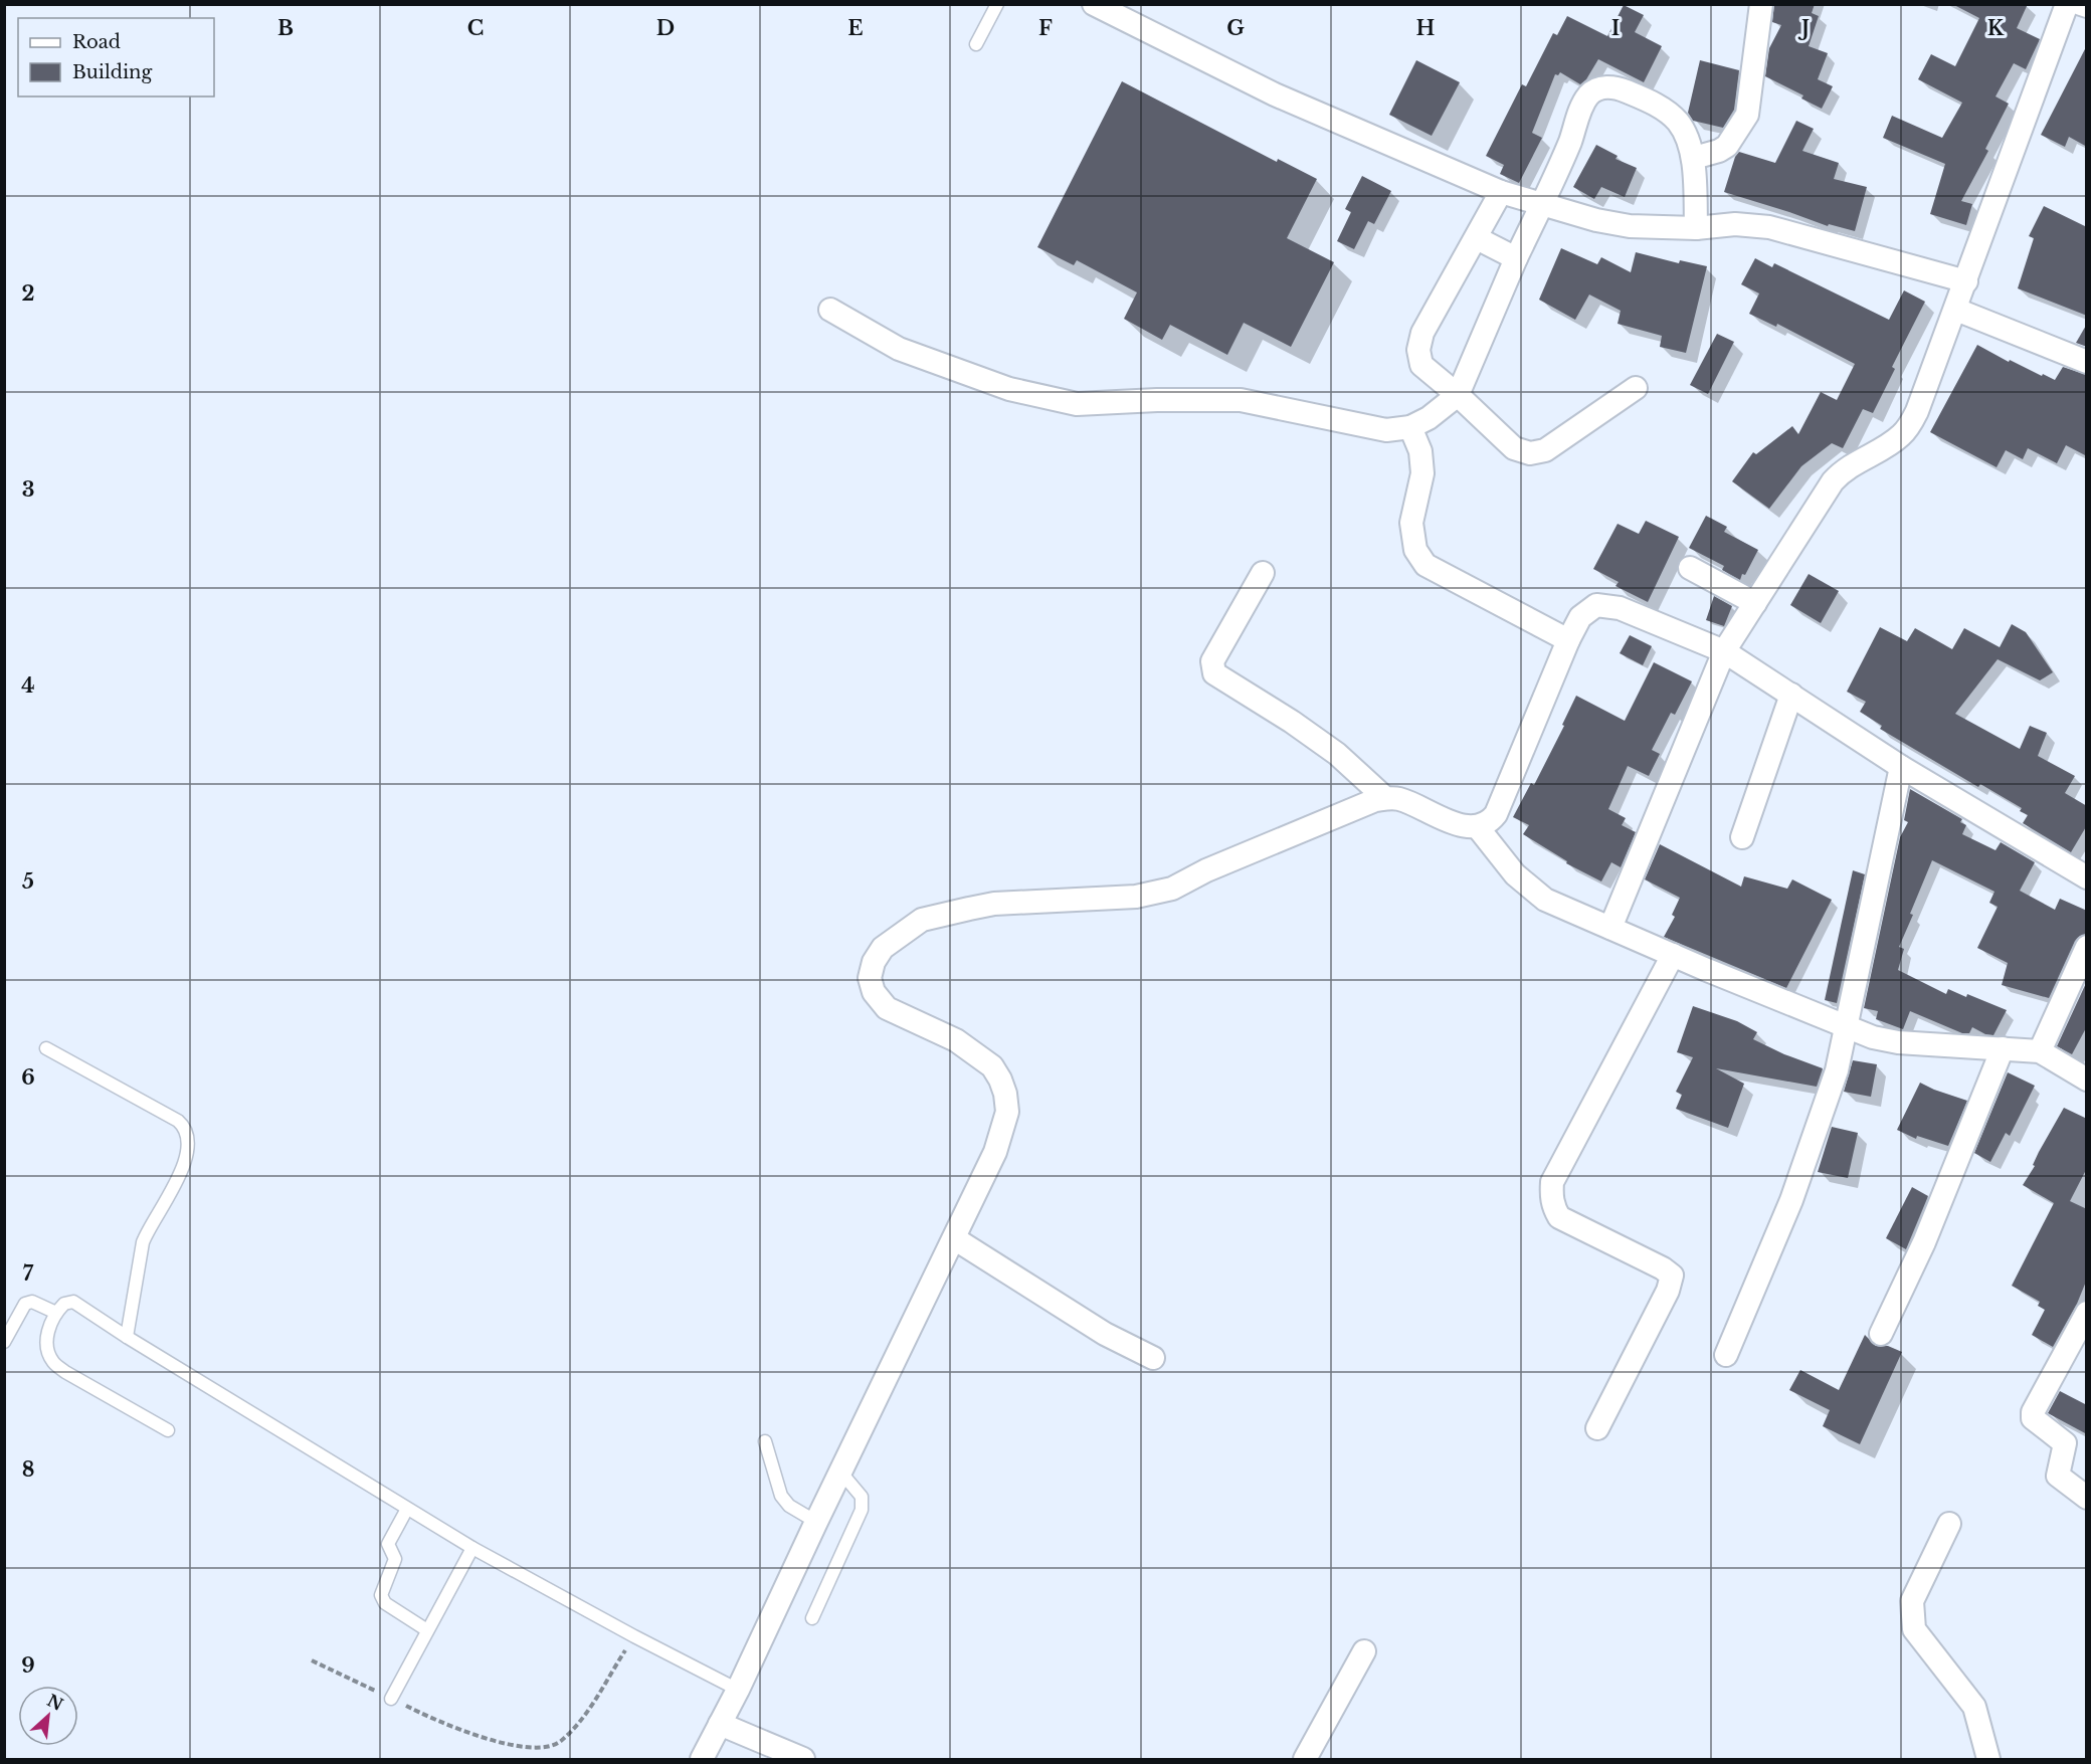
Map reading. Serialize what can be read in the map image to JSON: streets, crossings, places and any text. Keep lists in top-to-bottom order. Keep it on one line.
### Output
{"legend":["Road","Building"],"north":"top right","grid":{"columns":["B","C","D","E","F","G","H","I","J","K"],"rows":["2","3","4","5","6","7","8","9"]}}
